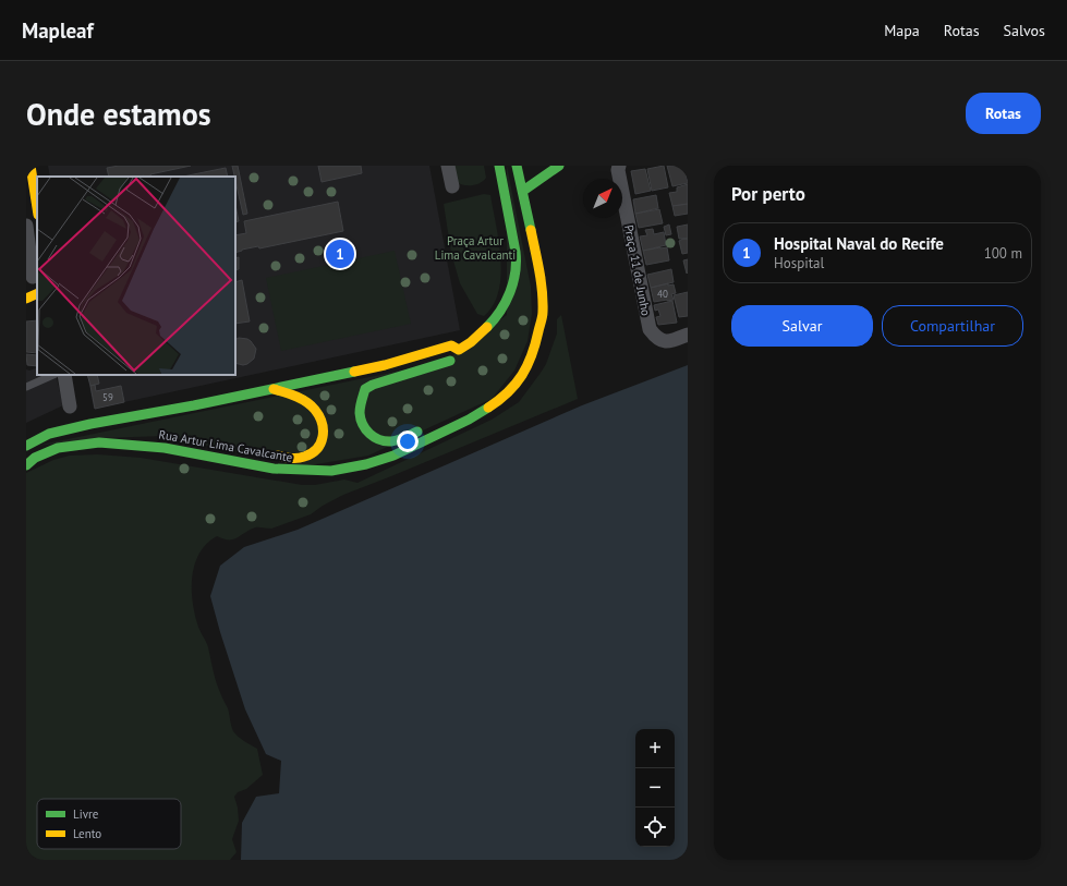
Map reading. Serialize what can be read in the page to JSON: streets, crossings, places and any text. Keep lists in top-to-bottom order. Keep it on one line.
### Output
{"streets":{"main road":["Rua Artur Lima Cavalcante"],"street":["Praça 11 de Junho"]},"parks":["Praça Artur Lima Cavalcanti"],"house_numbers":["40","59"],"legend":["Livre","Lento"],"north":"top right","page":{"header":"Mapleaf","nav":["Mapa","Rotas","Salvos"],"buttons":["Rotas",["Salvar","Compartilhar"]],"title":"Onde estamos","heading":"Por perto","list":[{"mark":"1","name":"Hospital Naval do Recife","note":"Hospital","value":"100 m"}],"pins":"1","map_buttons":["+","−"]}}
